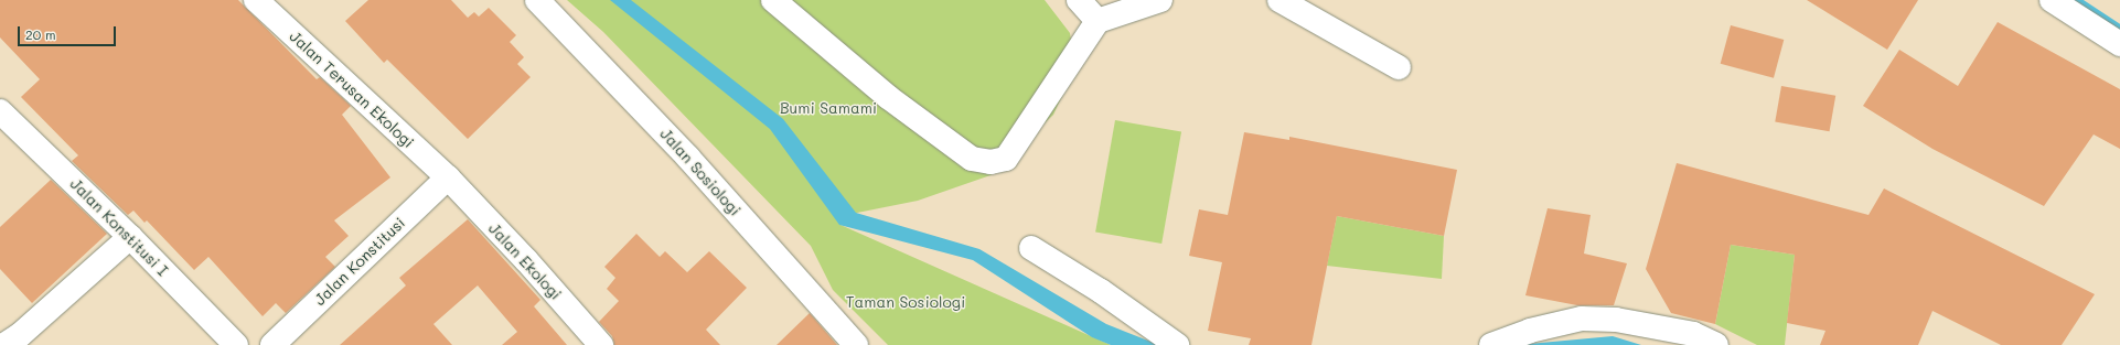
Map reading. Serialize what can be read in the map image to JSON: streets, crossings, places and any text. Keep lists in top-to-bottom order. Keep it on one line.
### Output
{"streets":{"street":["Jalan Terusan Ekologi","Jalan Sosiologi","Jalan Konstitusi I","Jalan Konstitusi","Jalan Ekologi"]},"crossings":[["Jalan Terusan Ekologi","Jalan Konstitusi"],["Jalan Terusan Ekologi","Jalan Ekologi"],["Jalan Konstitusi","Jalan Ekologi"]],"parks":["Bumi Samami","Taman Sosiologi"],"scale_bar":"20 m"}
